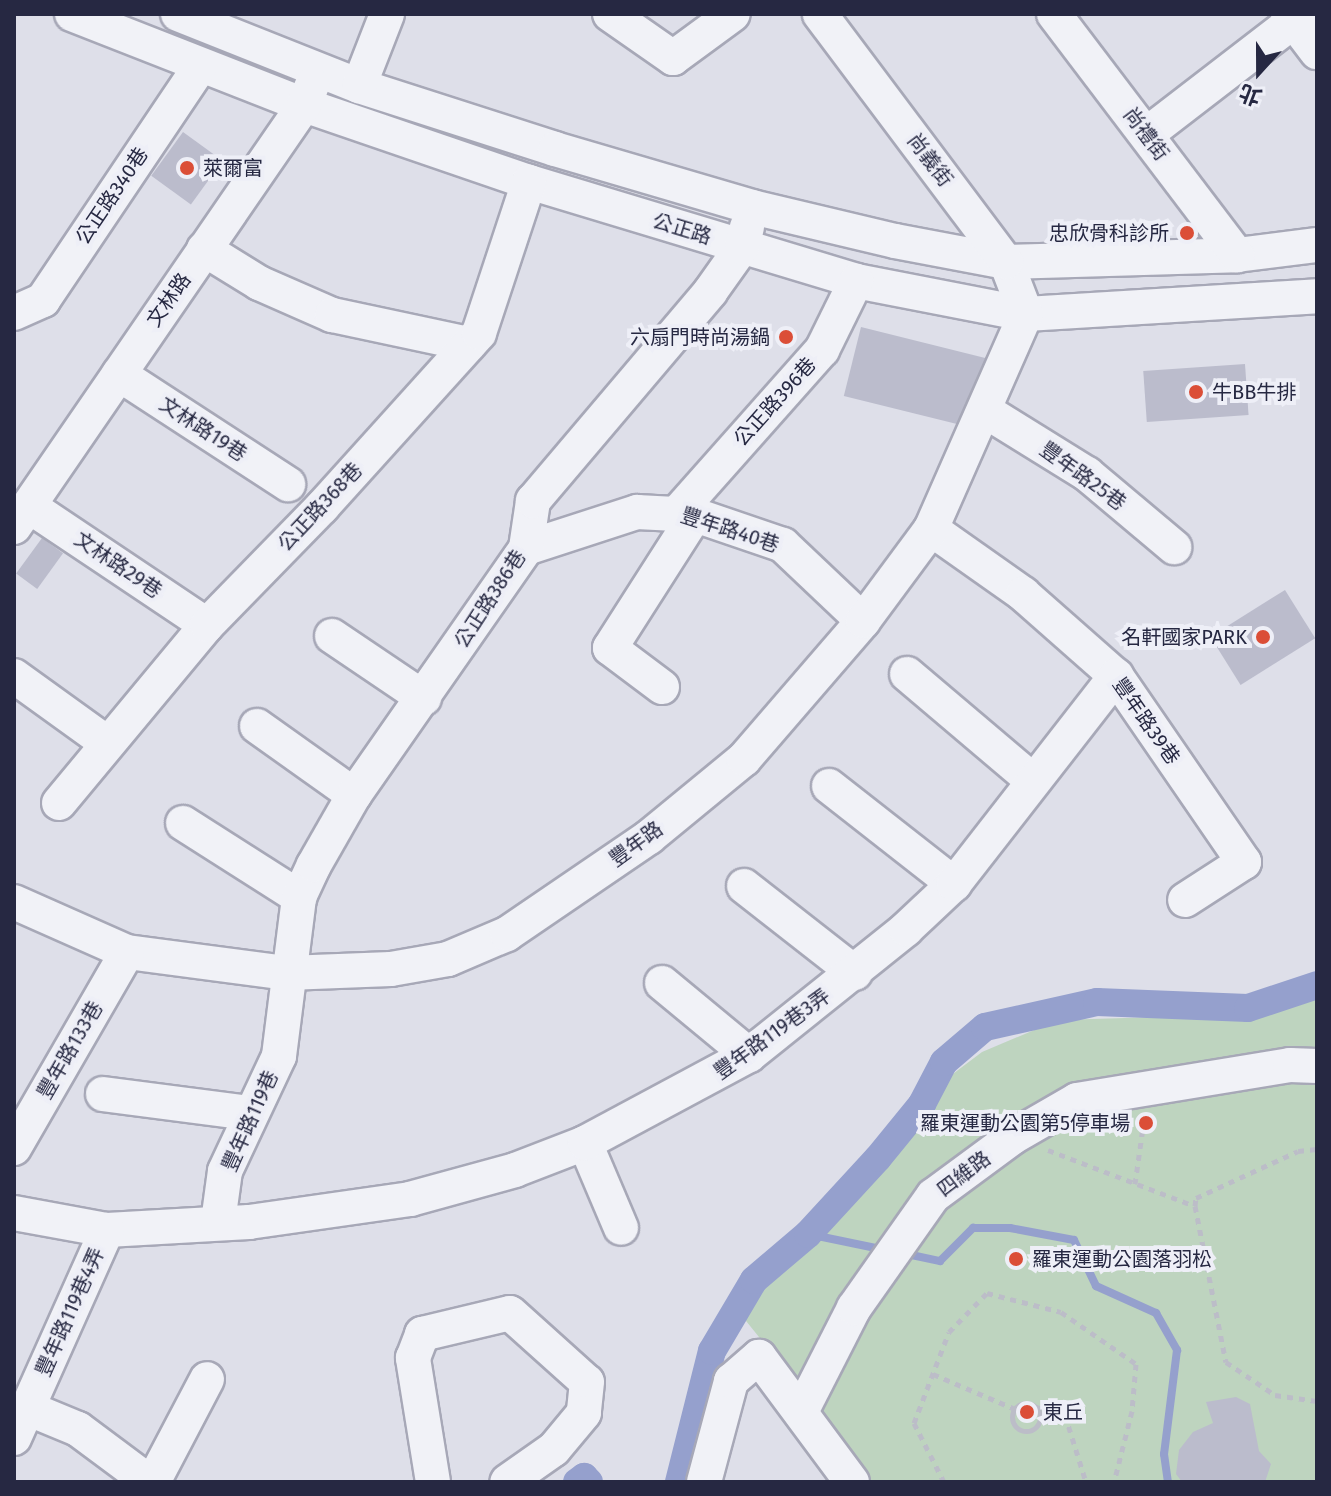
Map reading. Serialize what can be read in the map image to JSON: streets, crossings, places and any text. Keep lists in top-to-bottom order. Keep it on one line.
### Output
{"streets":{"street":["尚禮街","尚義街","公正路340巷","公正路","文林路","公正路396巷","文林路19巷","豐年路25巷","公正路368巷","豐年路40巷","文林路29巷","公正路386巷","豐年路39巷","豐年路","豐年路119巷3弄","豐年路133巷","豐年路119巷","四維路","豐年路119巷4弄"]},"crossings":[["尚禮街","公正路"],["尚義街","公正路"],["尚義街","豐年路"],["公正路340巷","公正路"],["公正路","文林路"],["公正路","公正路396巷"],["公正路","公正路368巷"],["公正路","公正路386巷"],["公正路","豐年路"],["文林路","文林路19巷"],["文林路","文林路29巷"],["公正路396巷","豐年路40巷"],["豐年路25巷","豐年路"],["公正路368巷","文林路29巷"],["豐年路40巷","公正路386巷"],["豐年路40巷","豐年路"],["公正路386巷","豐年路"],["公正路386巷","豐年路119巷"],["豐年路39巷","豐年路"],["豐年路39巷","豐年路119巷3弄"],["豐年路","豐年路133巷"],["豐年路","豐年路119巷"],["豐年路119巷3弄","豐年路119巷"],["豐年路119巷3弄","豐年路119巷4弄"],["豐年路119巷","豐年路119巷4弄"]],"places":["萊爾富","忠欣骨科診所","六扇門時尚湯鍋","牛BB牛排","名軒國家PARK","羅東運動公園第5停車場","羅東運動公園落羽松","東丘"],"north":"bottom"}
